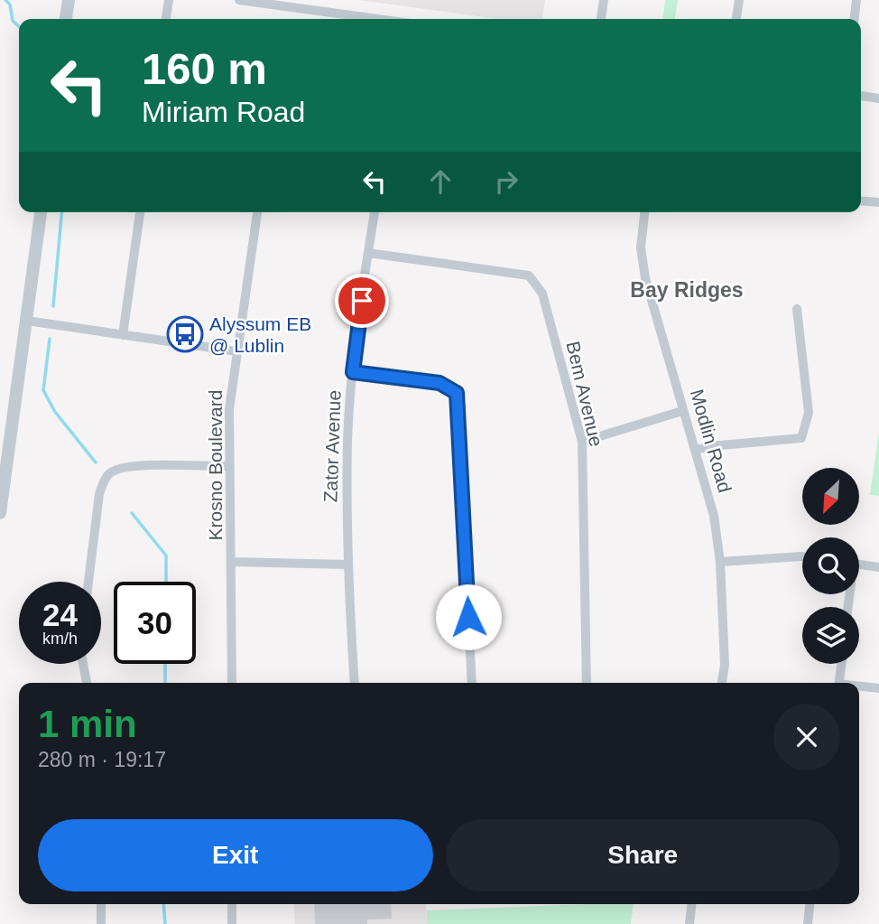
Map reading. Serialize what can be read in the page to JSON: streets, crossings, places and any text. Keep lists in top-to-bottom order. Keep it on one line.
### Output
{"streets":{"street":["Bem Avenue","Modlin Road","Zator Avenue","Krosno Boulevard"]},"crossings":[["Bem Avenue","Zator Avenue"]],"districts":["Bay Ridges"],"places":{"bus stop":["Alyssum EB @ Lublin"]},"north":"bottom left","page":{"turn":["160 m","Miriam Road"],"speed":"24 km/h","limit":"30","heading":["1 min","280 m · 19:17"],"buttons":["Exit","Share"]}}
